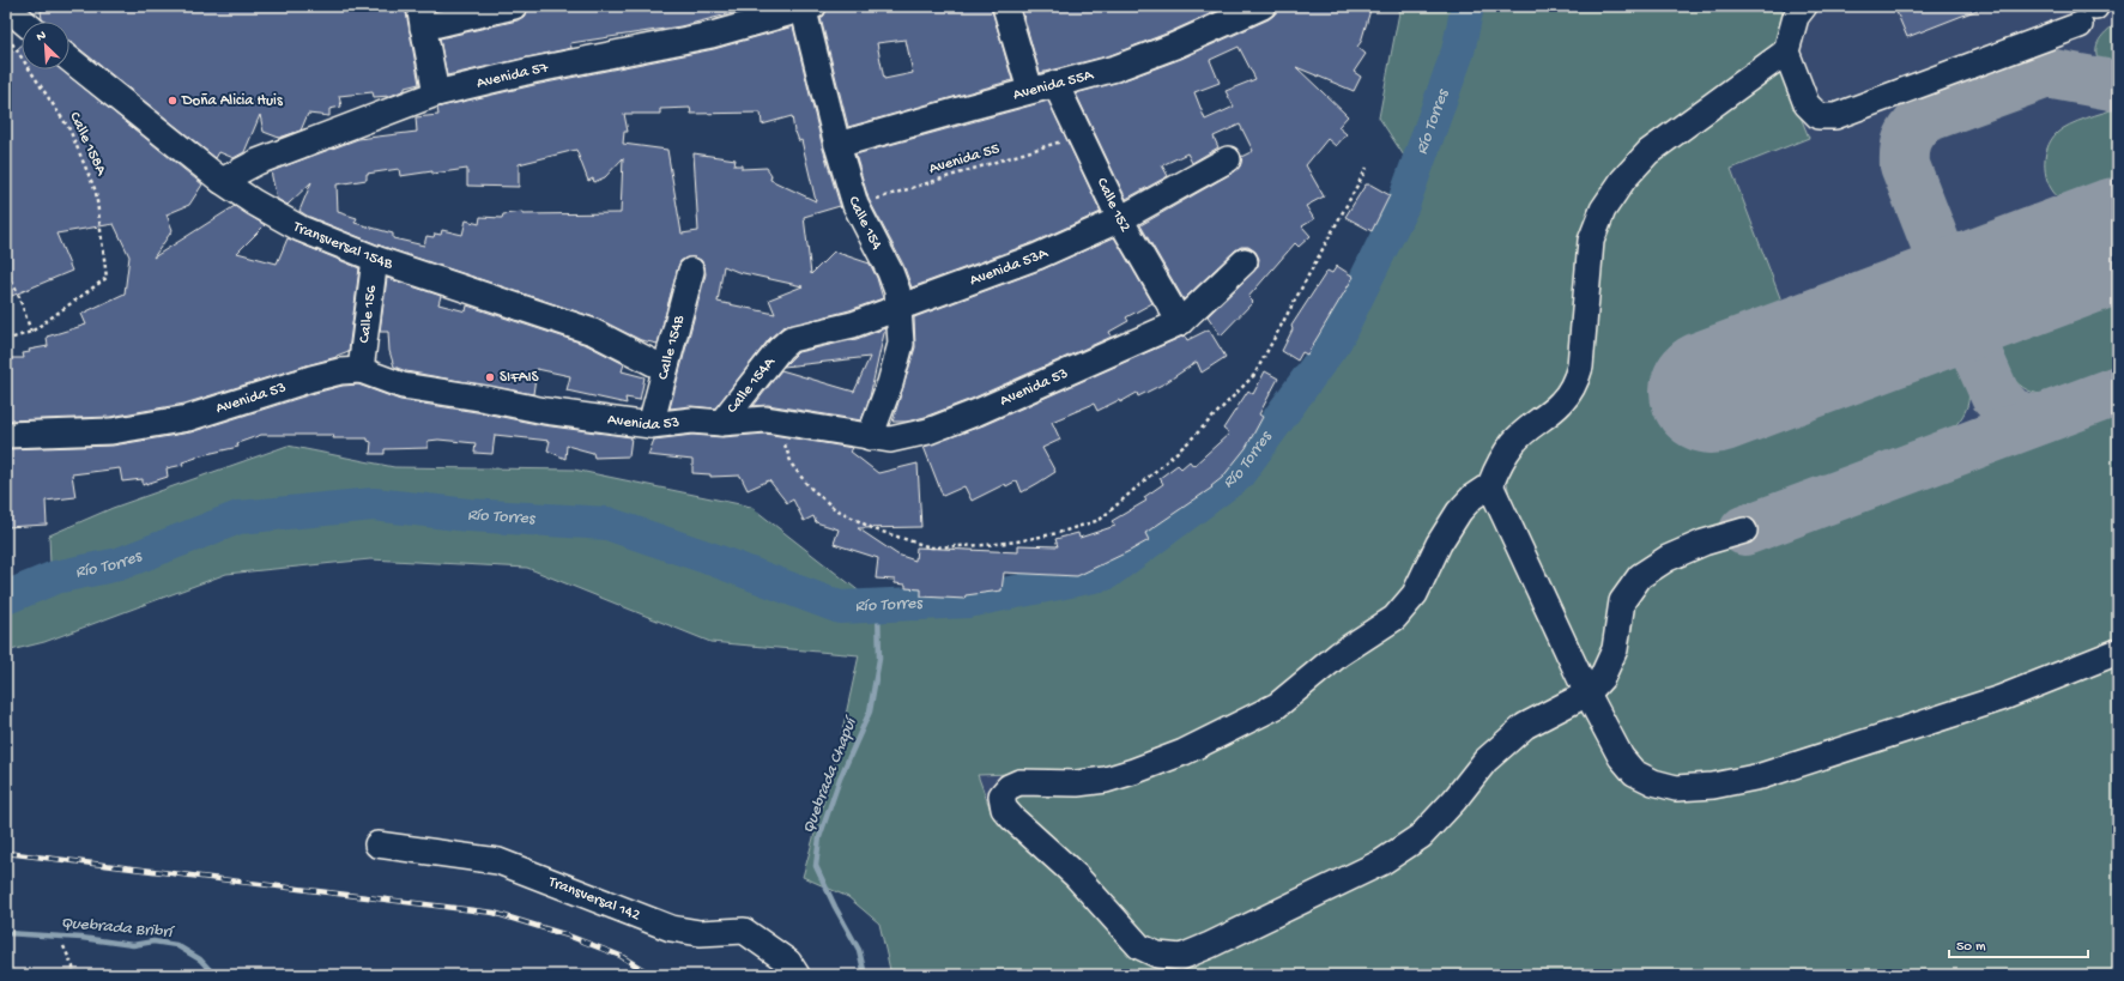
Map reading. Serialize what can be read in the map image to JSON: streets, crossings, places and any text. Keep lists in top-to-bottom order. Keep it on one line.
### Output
{"streets":{"street":["Avenida 57","Avenida 55A","Calle 152","Calle 154","Transversal 154B","Avenida 53A","Calle 156","Calle 154B","Calle 154A","Avenida 53","Transversal 142"],"path":["Calle 158A","Avenida 55"]},"crossings":[["Avenida 57","Calle 154"],["Avenida 57","Transversal 154B"],["Avenida 55A","Calle 152"],["Avenida 55A","Calle 154"],["Avenida 55","Calle 152"],["Avenida 55","Calle 154"],["Calle 152","Avenida 53A"],["Calle 152","Avenida 53"],["Calle 154","Avenida 53A"],["Calle 154","Avenida 53"],["Transversal 154B","Calle 156"],["Transversal 154B","Calle 154B"],["Avenida 53A","Calle 154A"],["Calle 156","Avenida 53"],["Calle 154B","Avenida 53"],["Calle 154A","Avenida 53"]],"water":["Río Torres","Quebrada Chapuí","Quebrada Bribrí"],"places":["Doña Alicia Huis","SIFAIS"],"scale_bar":"50 m","north":"top left"}
